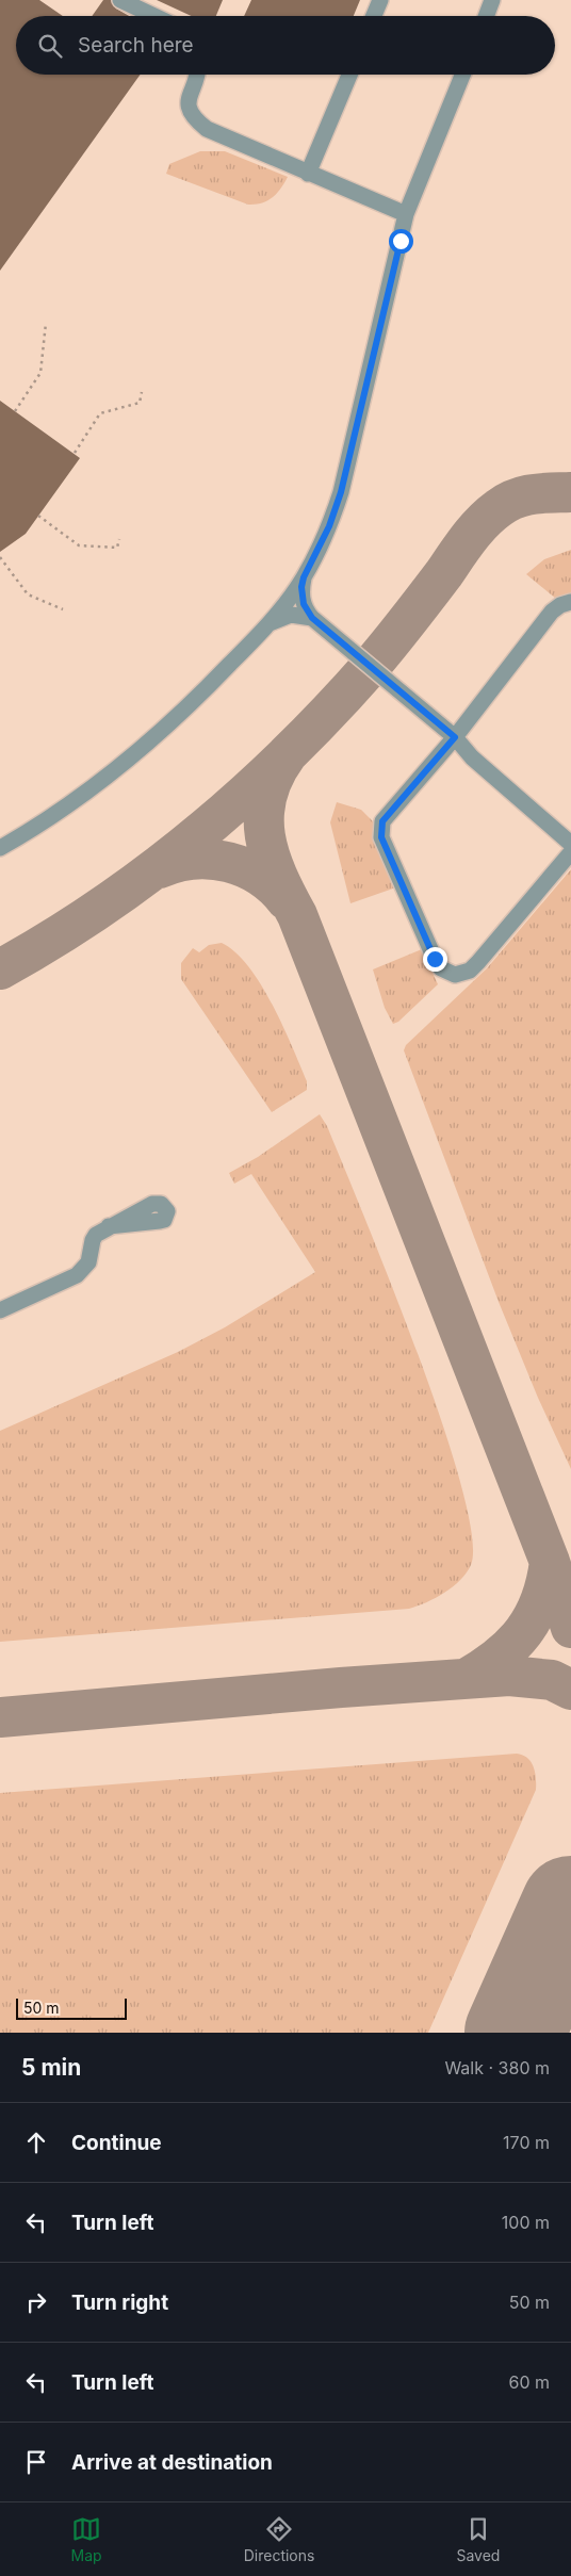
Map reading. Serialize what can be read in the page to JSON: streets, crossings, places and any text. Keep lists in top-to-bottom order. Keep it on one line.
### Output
{"scale_bar":"50 m","page":{"search":"Search here","scale":"50 m","heading":["5 min","Walk · 380 m"],"list":[["Continue","170 m"],["Turn left","100 m"],["Turn right","50 m"],["Turn left","60 m"],"Arrive at destination"],"nav":["Map","Directions","Saved"]}}
